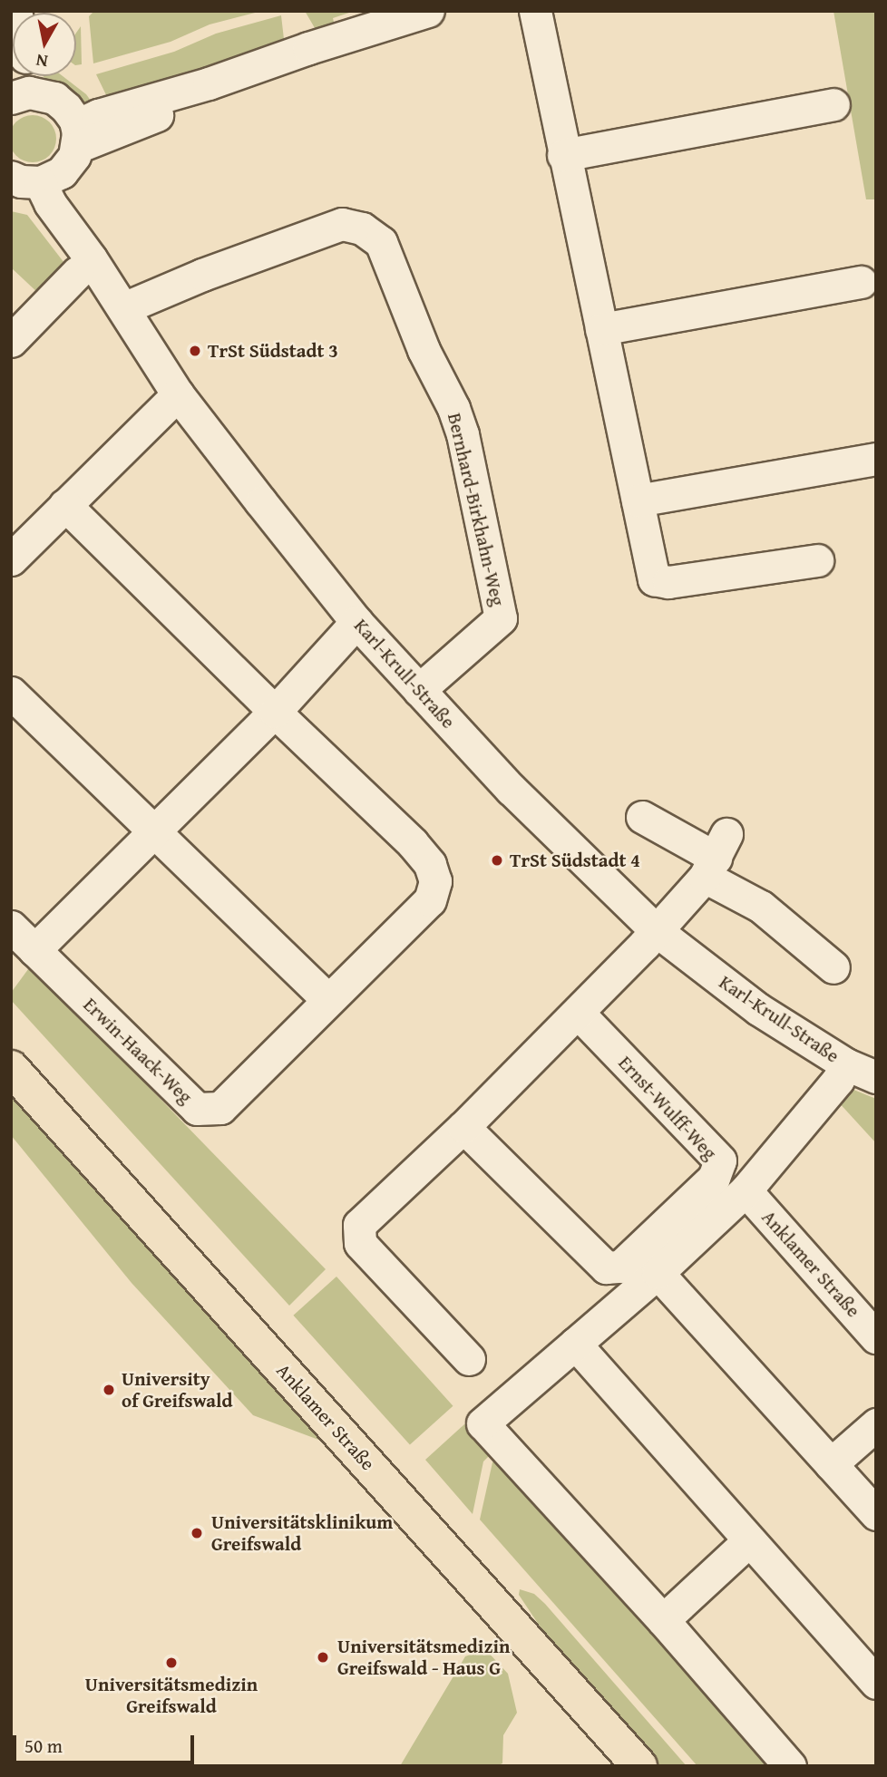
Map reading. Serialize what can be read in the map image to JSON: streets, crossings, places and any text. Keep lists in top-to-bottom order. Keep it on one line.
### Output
{"streets":{"main road":["Anklamer Straße"],"street":["Bernhard-Birkhahn-Weg","Karl-Krull-Straße","Erwin-Haack-Weg","Ernst-Wulff-Weg"]},"crossings":[["Bernhard-Birkhahn-Weg","Karl-Krull-Straße"]],"places":["TrSt Südstadt 3","TrSt Südstadt 4","University of Greifswald","Universitätsklinikum Greifswald","Universitätsmedizin Greifswald - Haus G","Universitätsmedizin Greifswald"],"scale_bar":"50 m","north":"bottom"}
